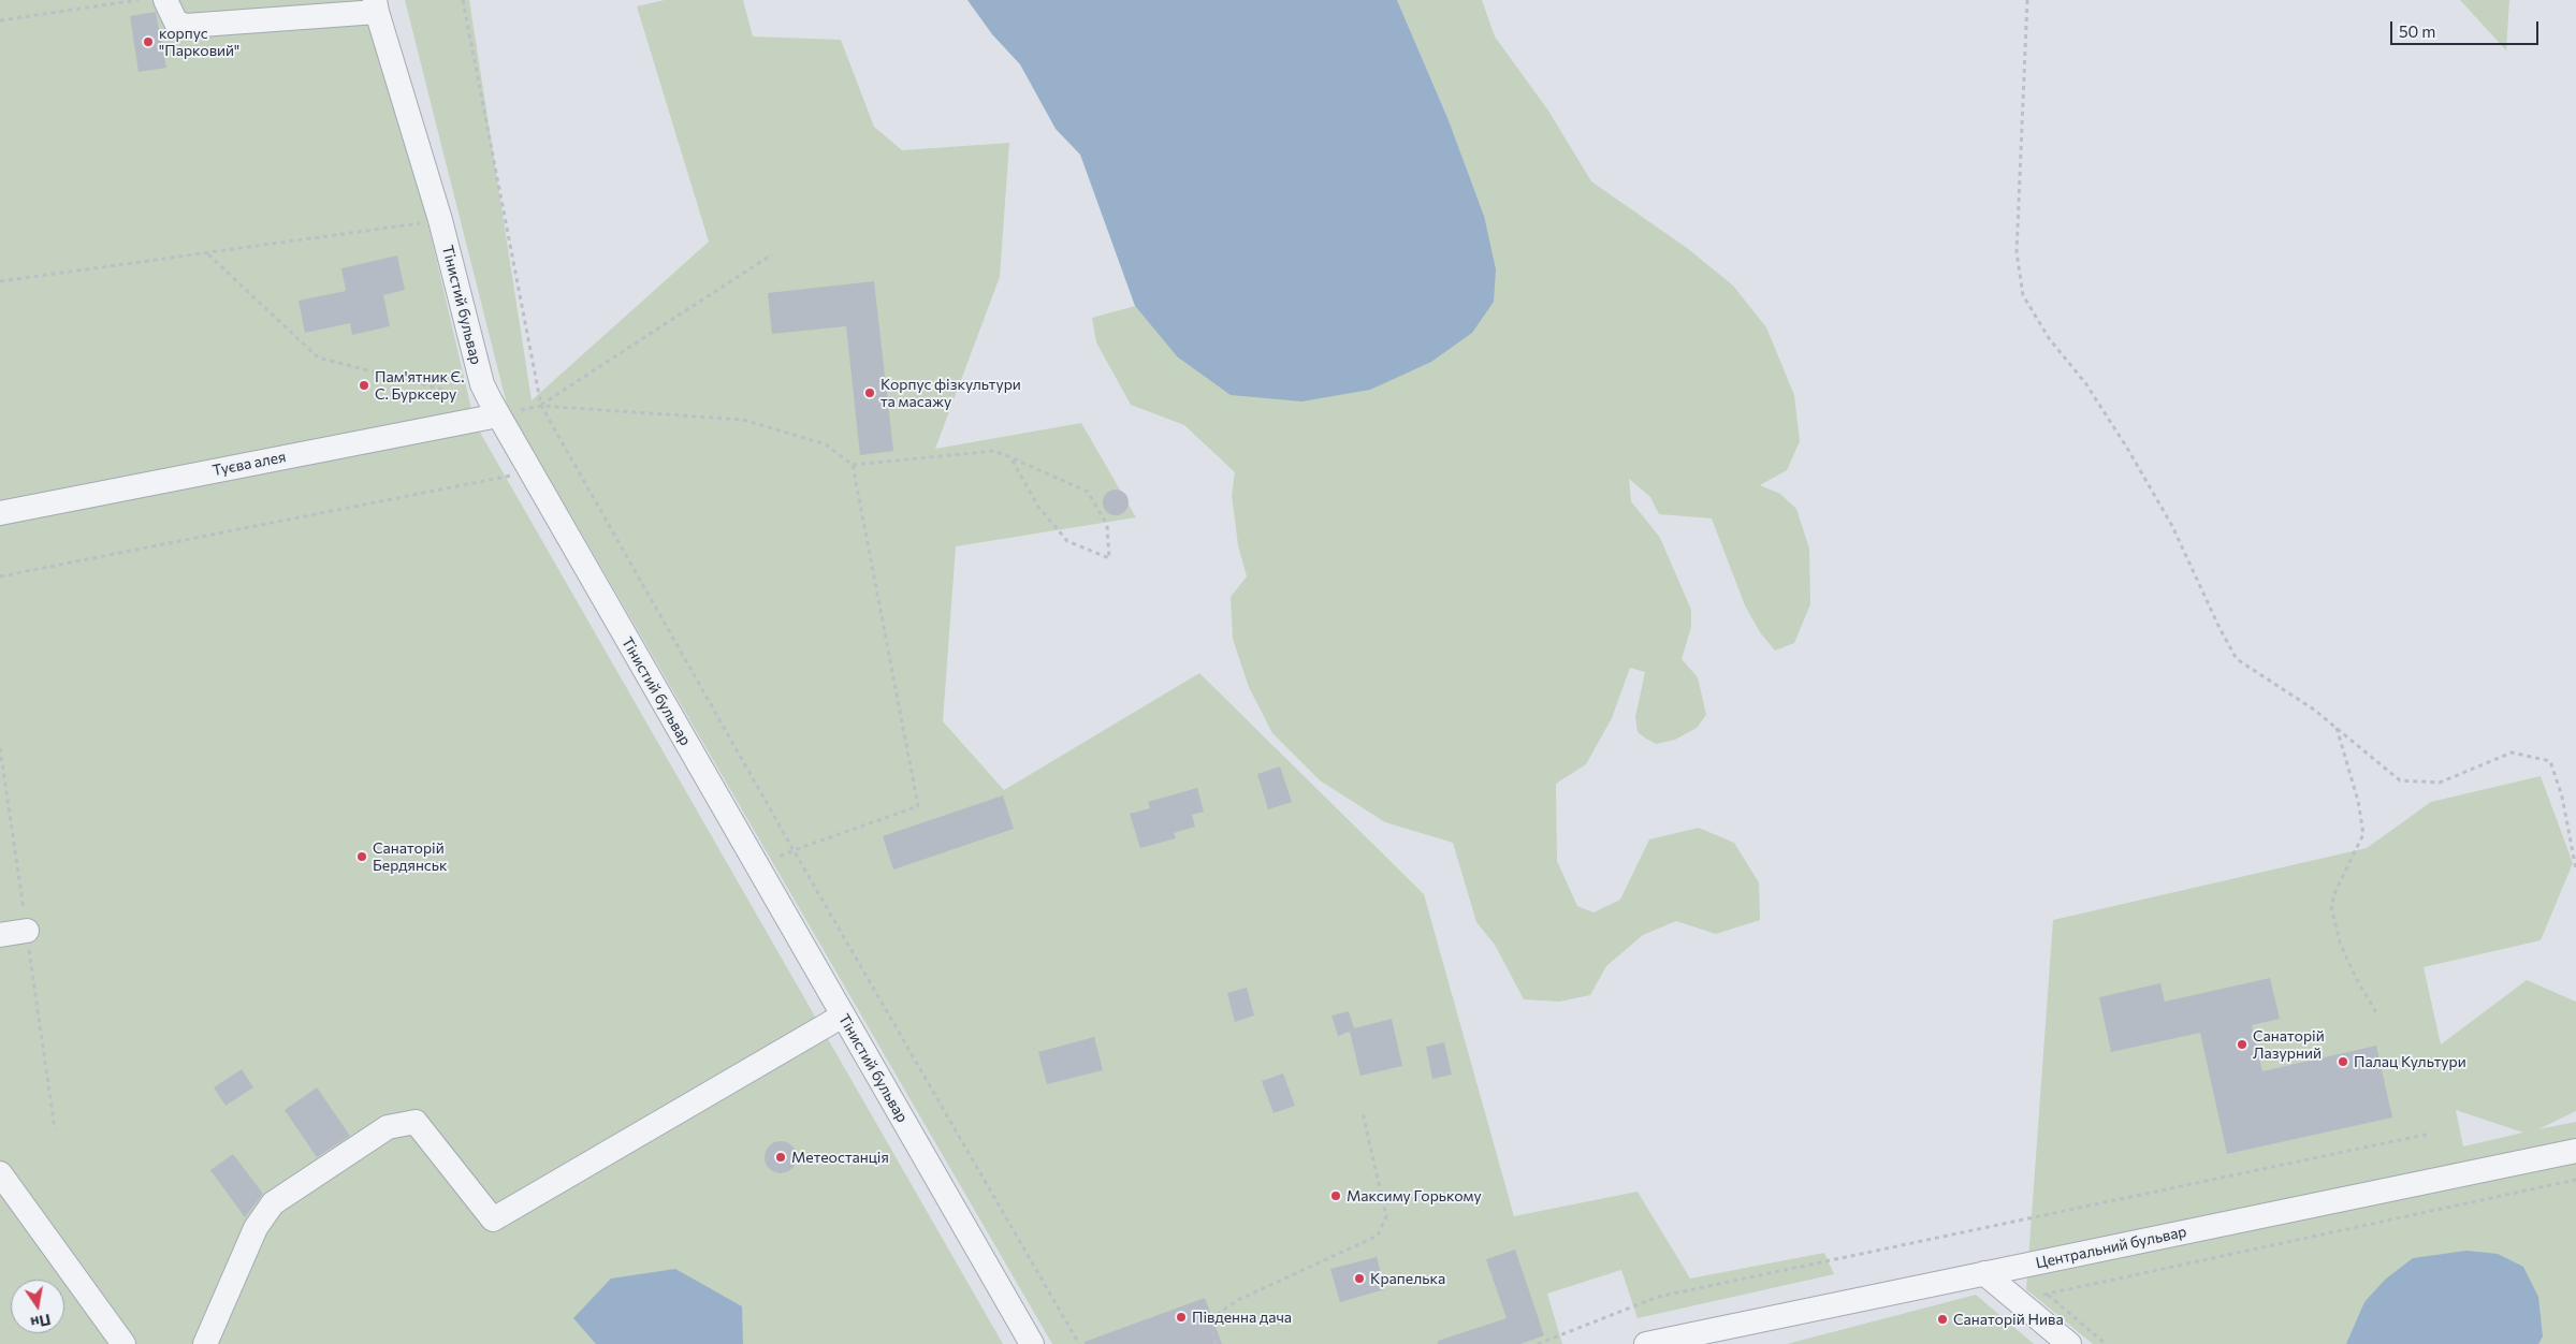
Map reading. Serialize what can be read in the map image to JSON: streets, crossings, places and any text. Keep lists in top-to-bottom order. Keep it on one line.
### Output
{"streets":{"street":["Тінистий бульвар","Туєва алея","Центральний бульвар"]},"crossings":[["Тінистий бульвар","Туєва алея"]],"places":["корпус \"Парковий\"","Пам'ятник Є. С. Бурксеру","Корпус фізкультури та масажу","Санаторій Бердянськ","Санаторій Лазурний","Палац Культури","Метеостанція","Максиму Горькому","Крапелька","Південна дача","Санаторій Нива"],"scale_bar":"50 m","north":"bottom"}
